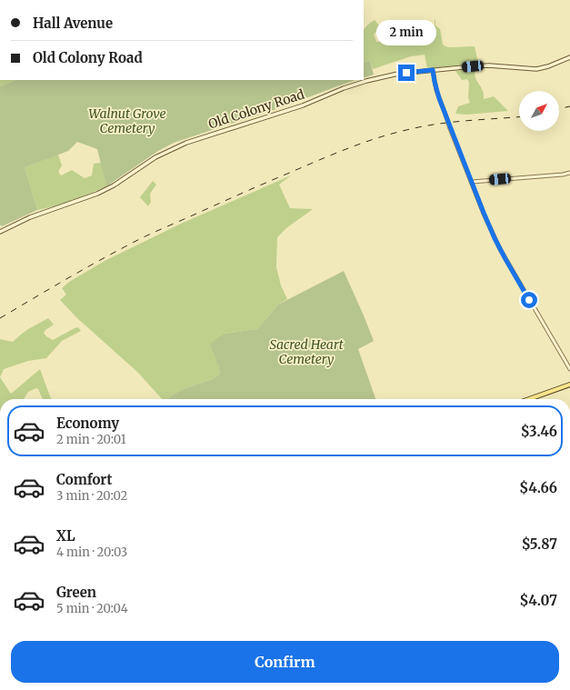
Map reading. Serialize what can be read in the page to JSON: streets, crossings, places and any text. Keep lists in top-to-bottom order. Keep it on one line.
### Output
{"streets":{"main road":["Old Colony Road"]},"parks":["Walnut Grove Cemetery","Sacred Heart Cemetery"],"north":"top right","page":{"banner":["Hall Avenue","Old Colony Road"],"bubble":"2 min","list":[{"name":"Economy","note":"2 min · 20:01","value":"$3.46"},{"name":"Comfort","note":"3 min · 20:02","value":"$4.66"},{"name":"XL","note":"4 min · 20:03","value":"$5.87"},{"name":"Green","note":"5 min · 20:04","value":"$4.07"}],"buttons":"Confirm"}}
